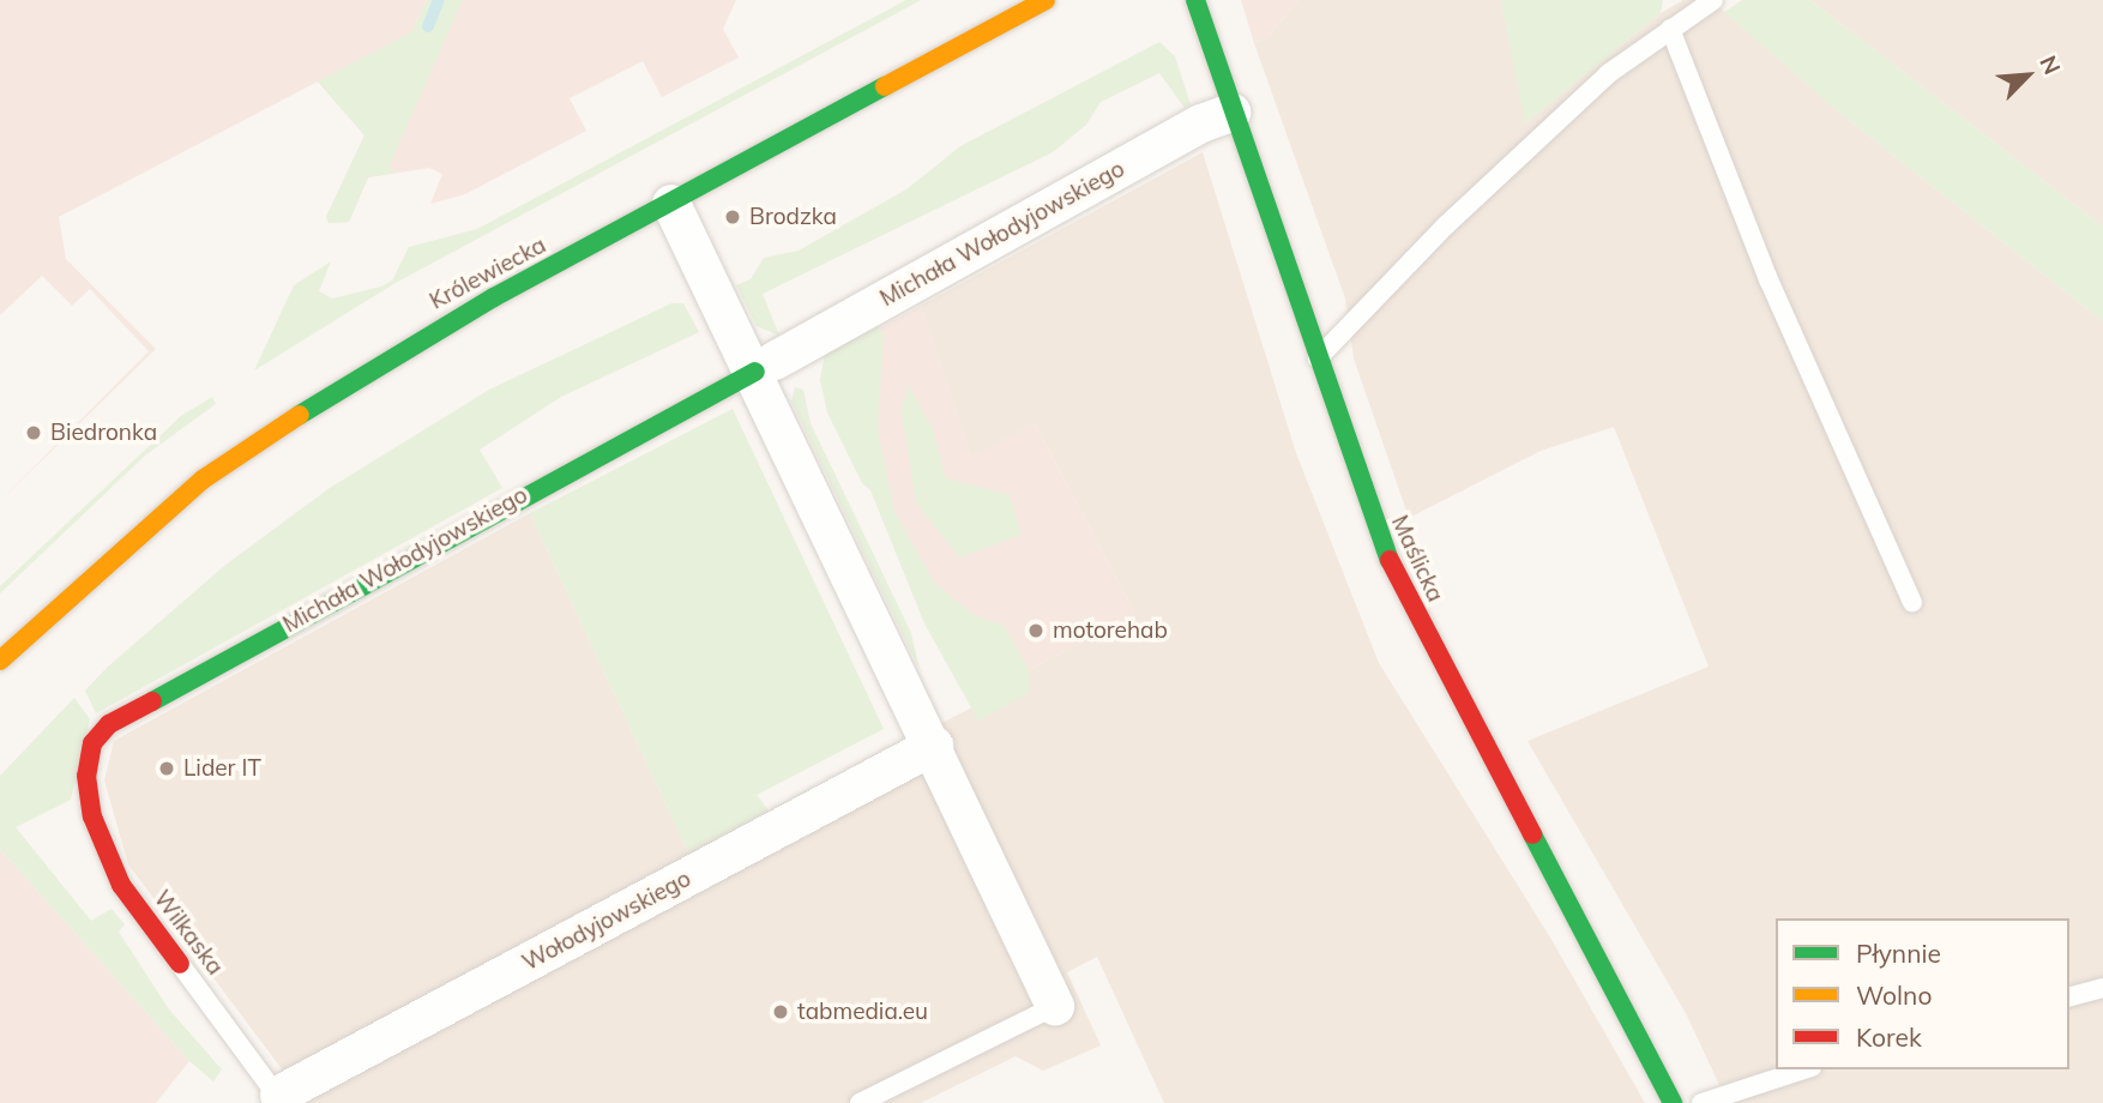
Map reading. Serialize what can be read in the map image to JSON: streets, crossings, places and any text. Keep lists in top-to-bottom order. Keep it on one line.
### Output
{"streets":{"street":["Michała Wołodyjowskiego","Królewiecka","Maślicka","Wołodyjowskiego","Wilkaska"]},"crossings":[["Michała Wołodyjowskiego","Maślicka"],["Michała Wołodyjowskiego","Wilkaska"],["Wołodyjowskiego","Wilkaska"]],"places":["Brodzka","Biedronka","motorehab","Lider IT","tabmedia.eu"],"legend":["Płynnie","Wolno","Korek"],"north":"top right"}
